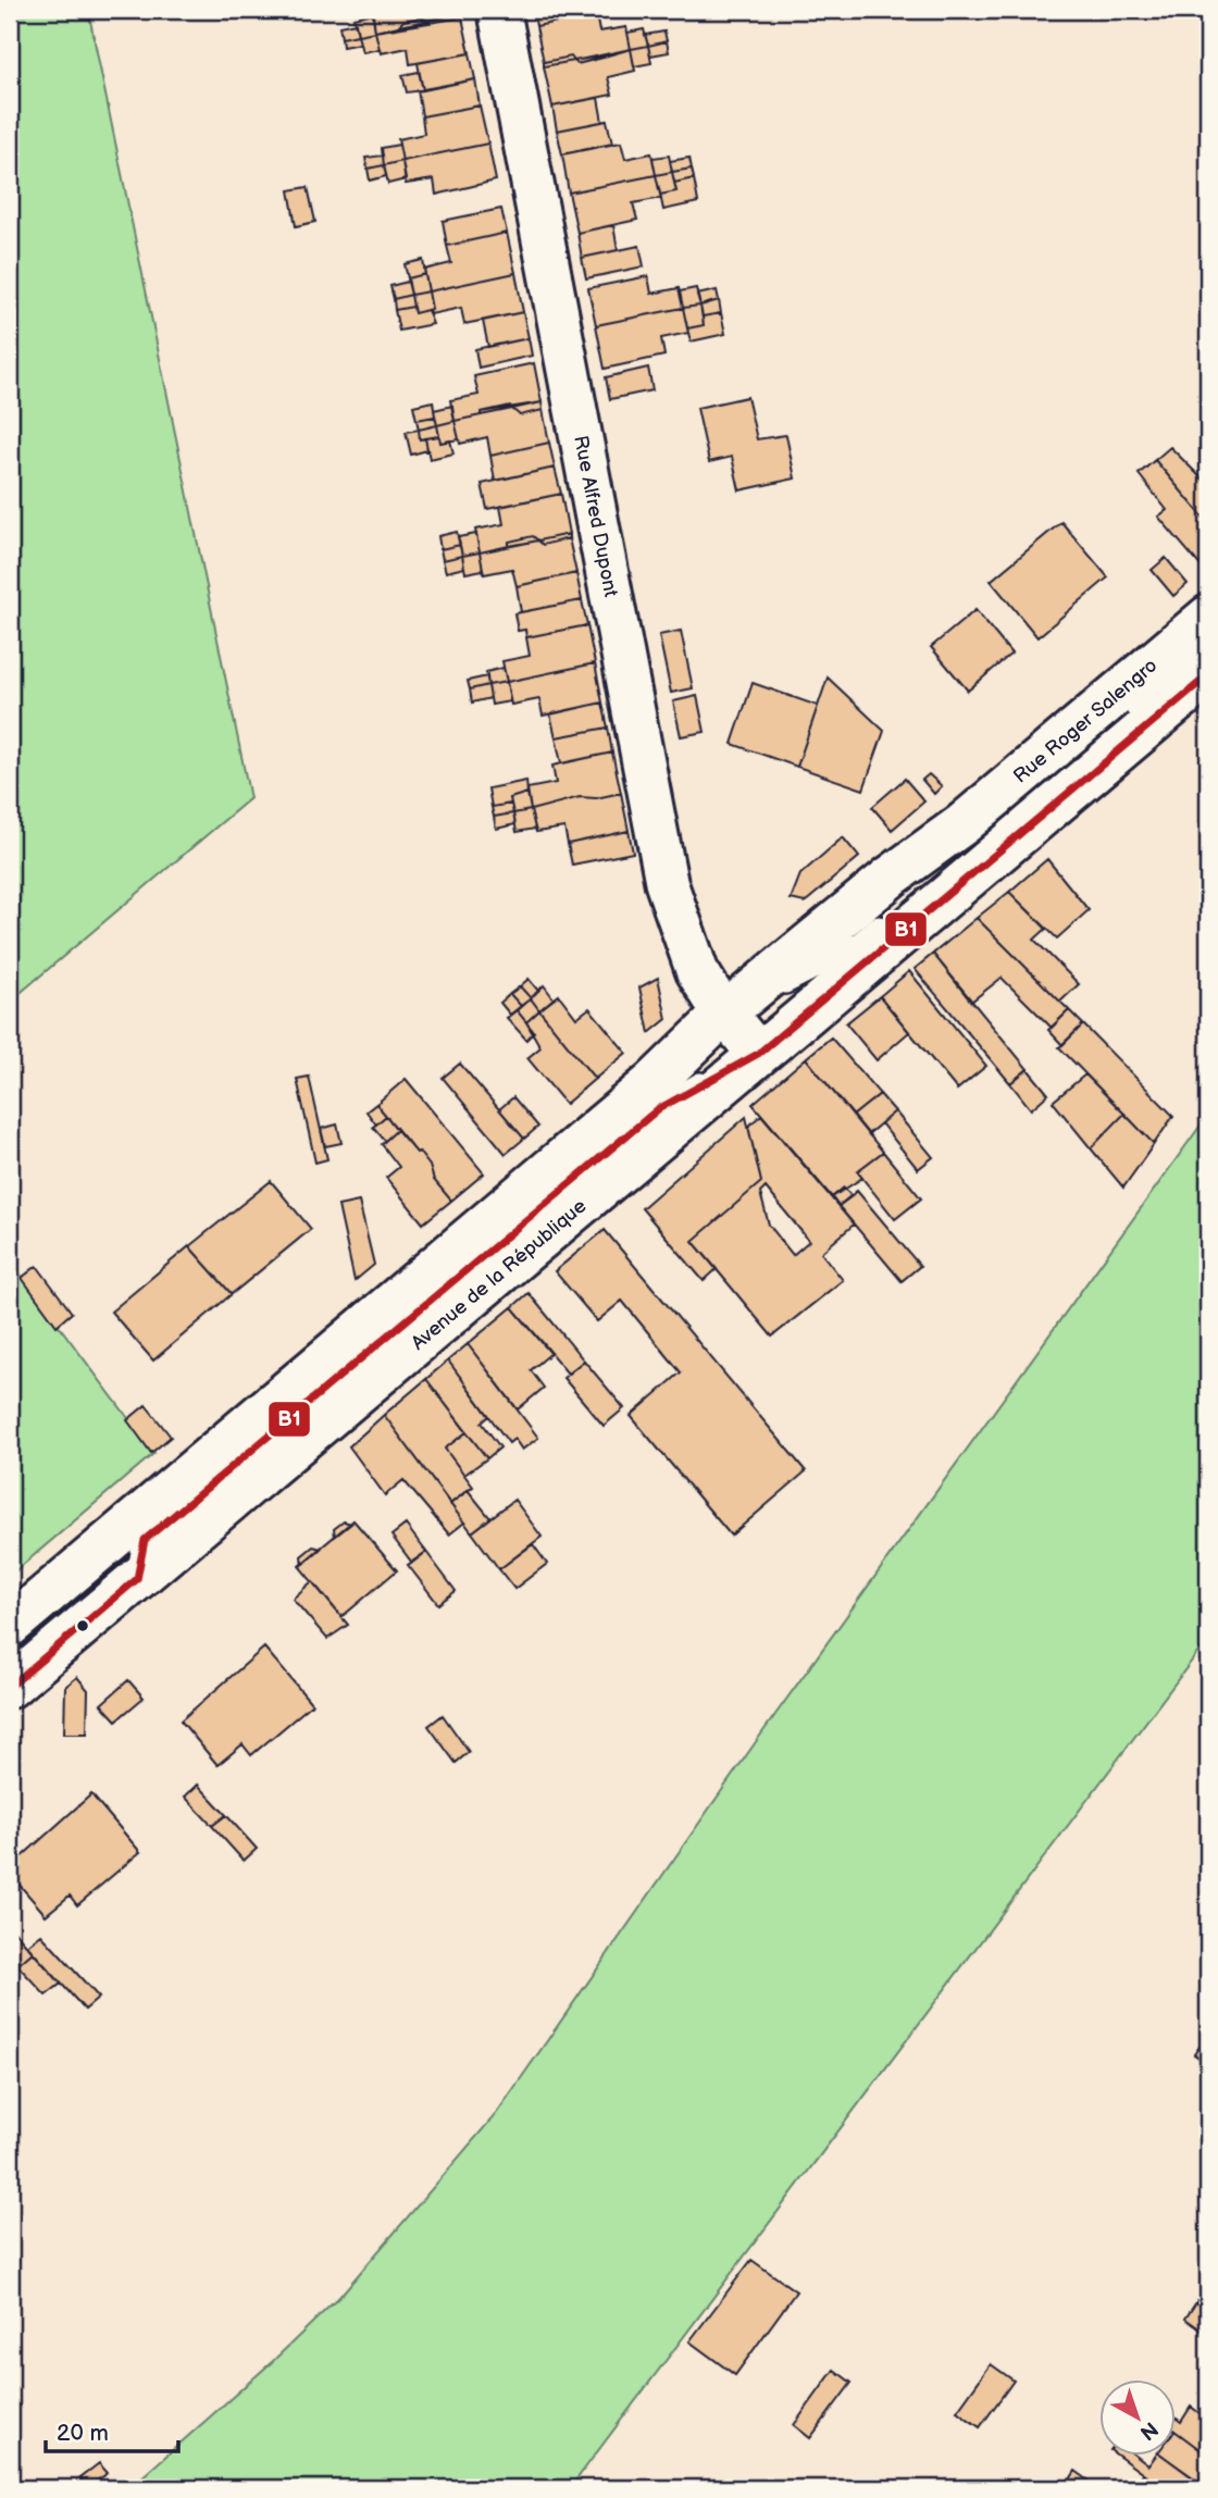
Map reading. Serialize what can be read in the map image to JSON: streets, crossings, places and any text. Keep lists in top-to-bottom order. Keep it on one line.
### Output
{"streets":{"main road":["Rue Alfred Dupont","Rue Roger Salengro","Avenue de la République"]},"crossings":[["Rue Alfred Dupont","Rue Roger Salengro"],["Rue Alfred Dupont","Avenue de la République"]],"lines":["transit line B1"],"scale_bar":"20 m","north":"bottom right"}
